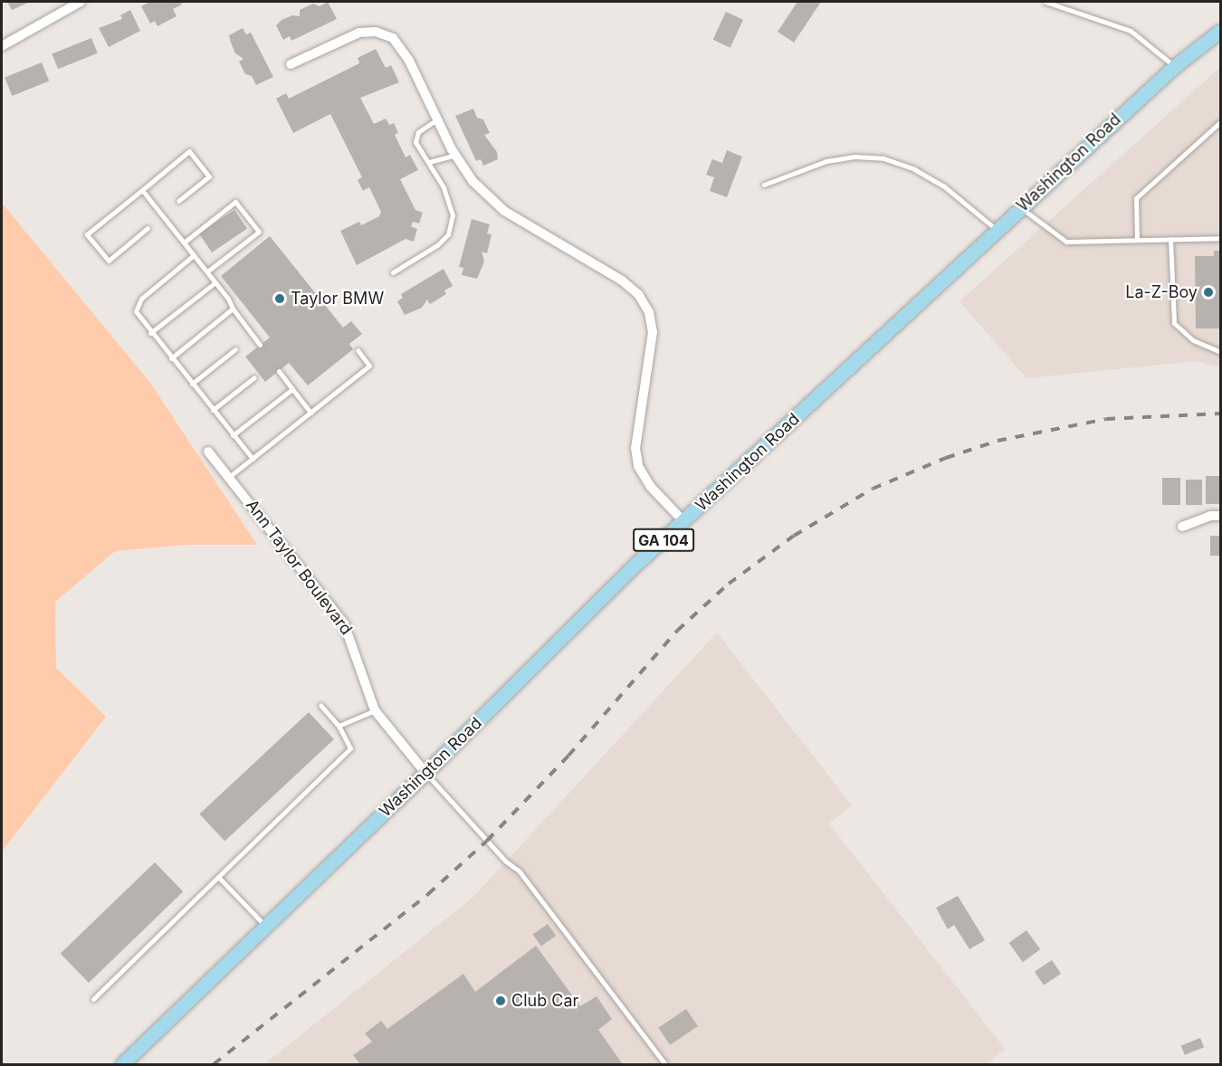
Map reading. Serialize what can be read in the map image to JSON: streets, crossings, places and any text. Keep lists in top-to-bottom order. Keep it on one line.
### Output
{"streets":{"main road":["Washington Road","GA 104"],"street":["Ann Taylor Boulevard"]},"crossings":[["Washington Road","Ann Taylor Boulevard"]],"places":["La-Z-Boy","Taylor BMW","Club Car"]}
